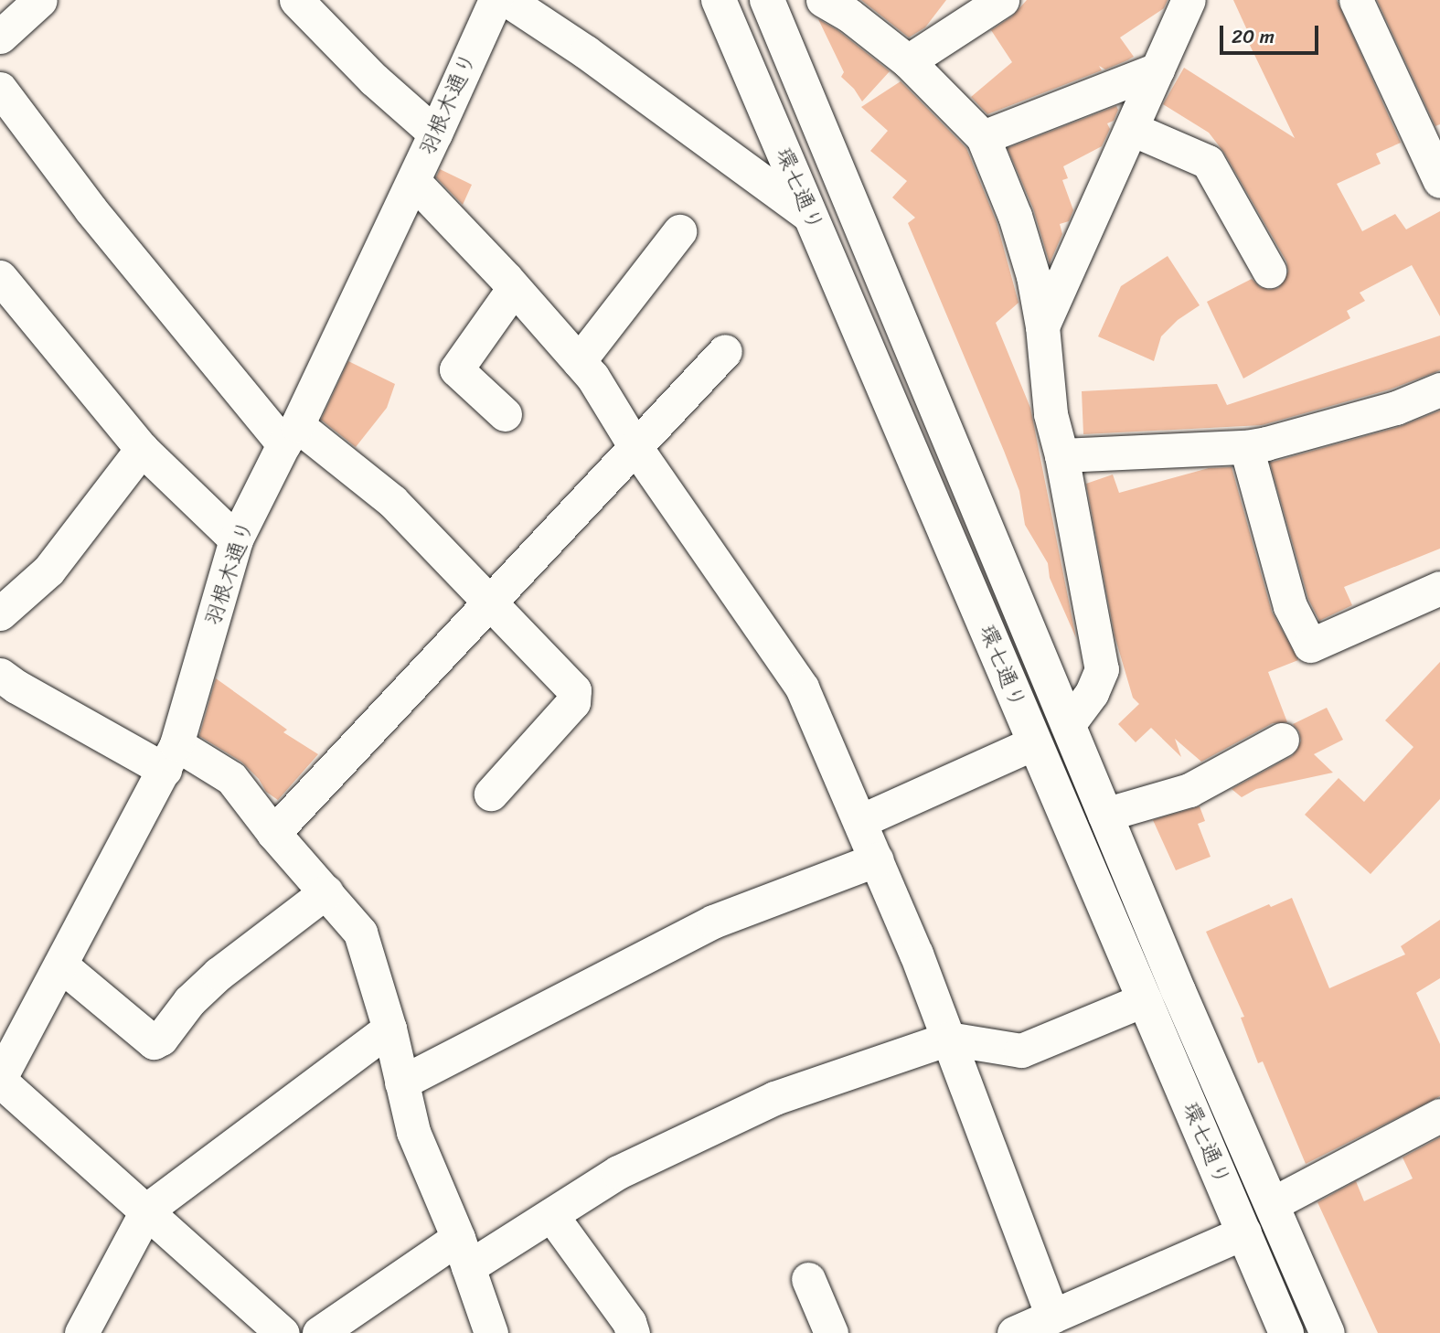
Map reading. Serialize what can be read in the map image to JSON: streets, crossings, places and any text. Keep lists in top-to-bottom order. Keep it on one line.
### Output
{"streets":{"main road":["環七通り"],"street":["羽根木通り"]},"scale_bar":"20 m"}
